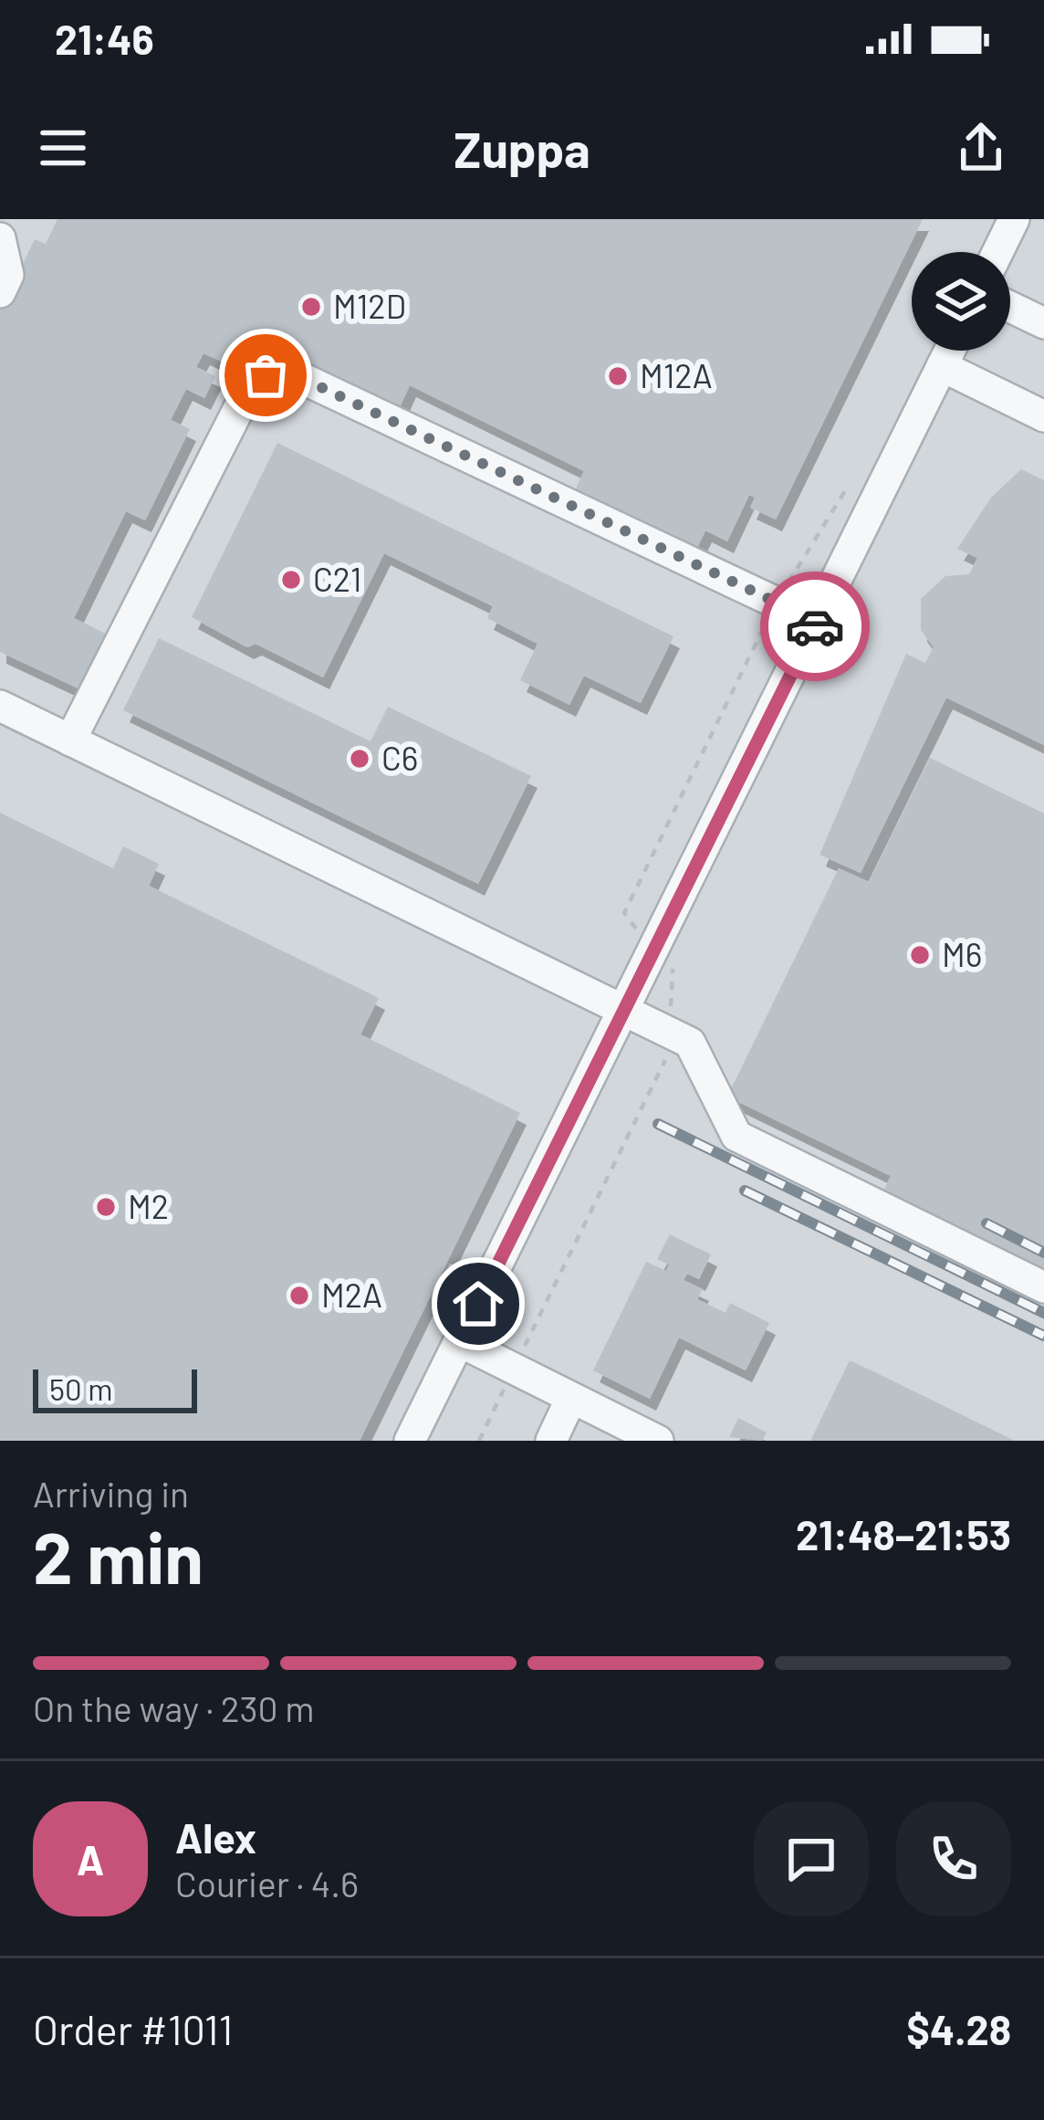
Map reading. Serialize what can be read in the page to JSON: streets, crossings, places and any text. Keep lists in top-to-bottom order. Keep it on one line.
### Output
{"places":["M12D","M12A","C21","C6","M6","M2","M2A"],"scale_bar":"50 m","page":{"status":"21:46","header":"Zuppa","scale":"50 m","heading":["2 min","Arriving in","21:48–21:53"],"panel":["Alex","Courier · 4.6","Order #1011","$4.28"],"bar":"On the way · 230 m","round":"A"}}
